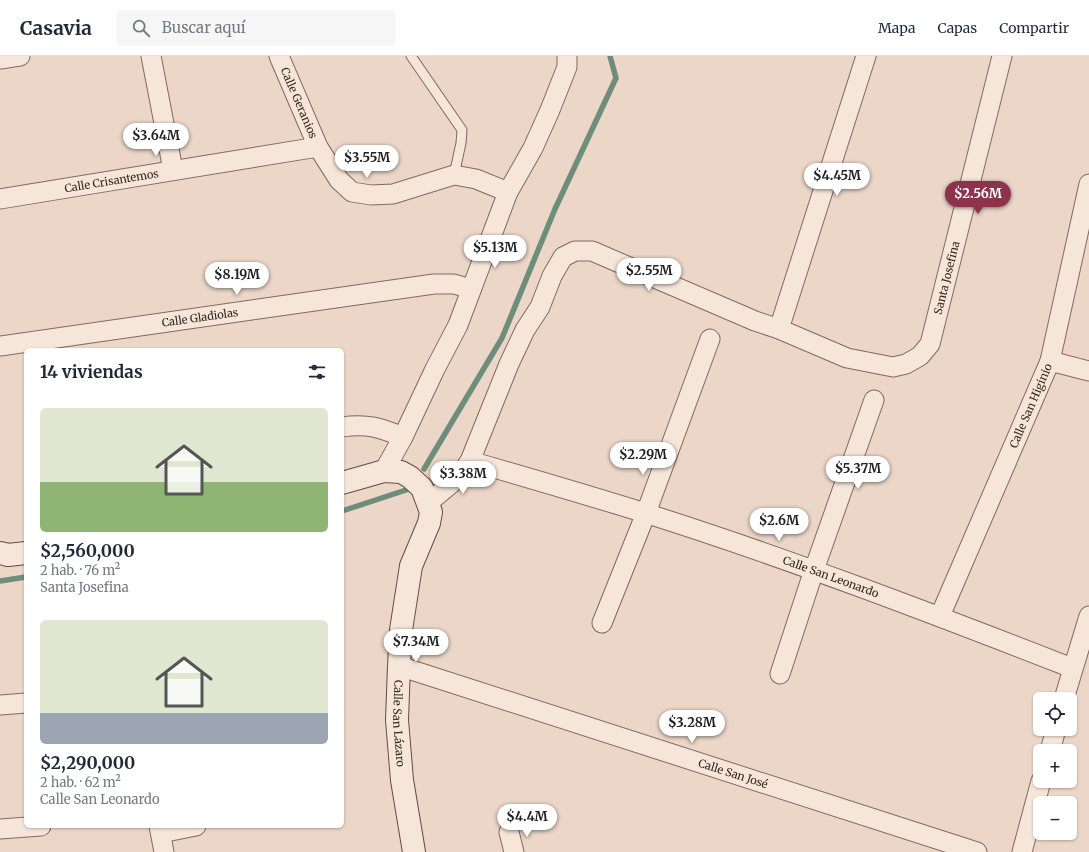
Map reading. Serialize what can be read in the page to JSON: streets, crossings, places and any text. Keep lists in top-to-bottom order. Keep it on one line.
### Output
{"streets":{"main road":["Calle San Lázaro"],"street":["Calle Geranios","Calle Crisantemos","Santa Josefina","Calle Gladiolas","Calle San Higinio","Calle San Leonardo","Calle San José"]},"crossings":[["Calle Geranios","Calle Crisantemos"],["Calle San Higinio","Calle San Leonardo"],["Calle San Lázaro","Calle San José"]],"page":{"header":"Casavia","search":"Buscar aquí","nav":["Mapa","Capas","Compartir"],"price":["$3.64M","$3.55M","$4.45M","$2.56M","$5.13M","$2.55M","$8.19M","$2.29M","$5.37M","$3.38M","$2.6M","$7.34M","$3.28M","$4.4M"],"heading":"14 viviendas","list":[{"name":"$2,560,000","note":"2 hab. · 76 m² · Santa Josefina"},{"name":"$2,290,000","note":"2 hab. · 62 m² · Calle San Leonardo"}],"map_buttons":["+","−"]}}
